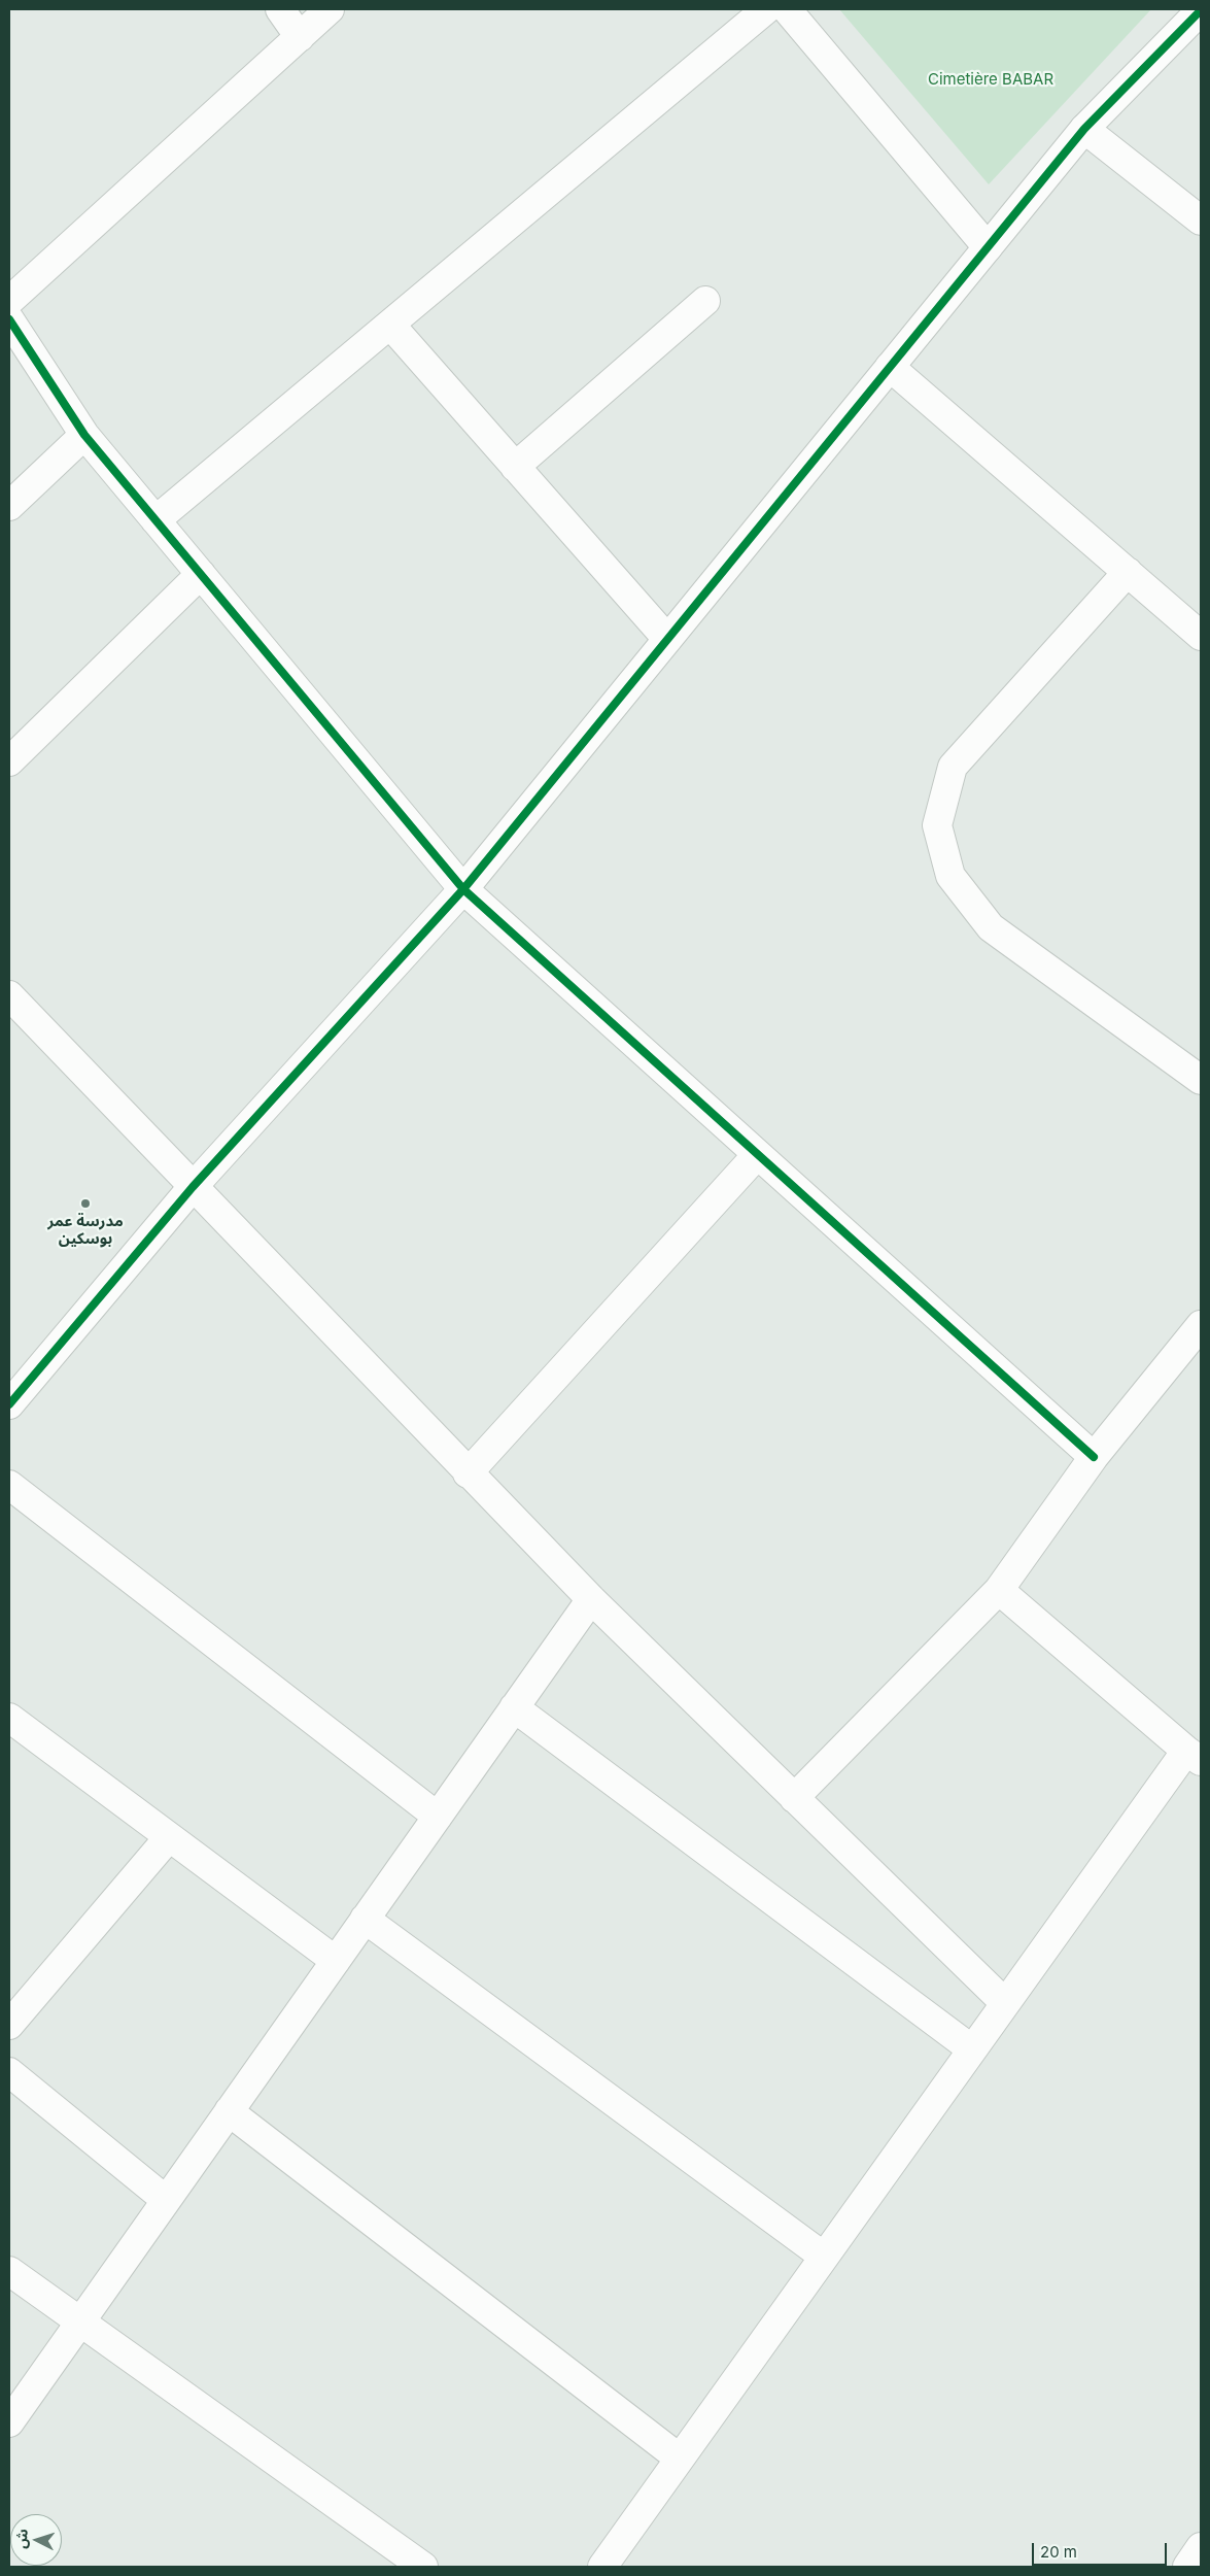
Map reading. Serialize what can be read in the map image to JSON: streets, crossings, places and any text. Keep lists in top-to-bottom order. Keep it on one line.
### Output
{"parks":["Cimetière BABAR"],"places":["مدرسة عمر بوسكين"],"scale_bar":"20 m","north":"left"}
